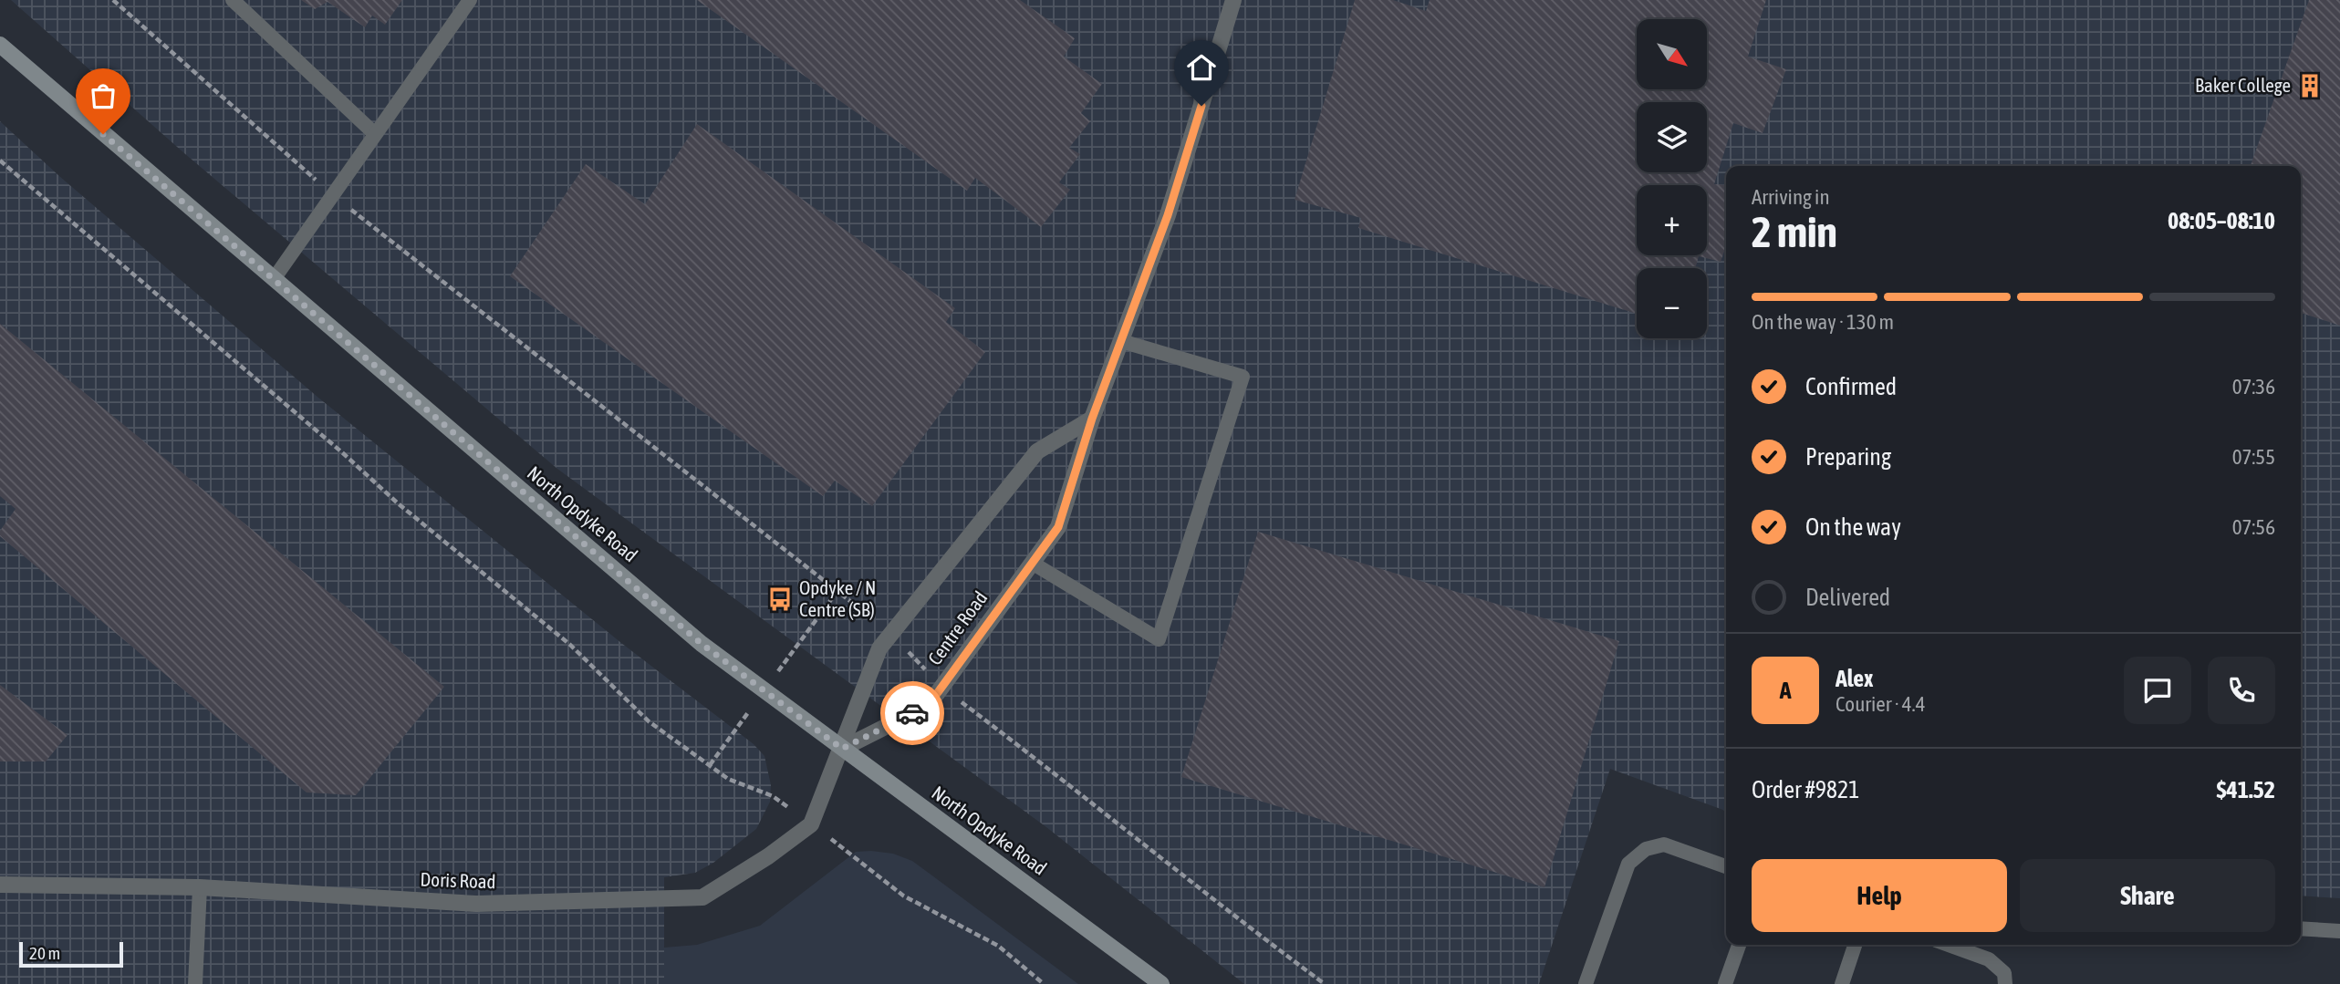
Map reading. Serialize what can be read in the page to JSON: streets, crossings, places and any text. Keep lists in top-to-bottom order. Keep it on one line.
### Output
{"streets":{"main road":["North Opdyke Road"],"street":["Centre Road","Doris Road"]},"crossings":[["North Opdyke Road","Centre Road"],["North Opdyke Road","Doris Road"],["Centre Road","Doris Road"]],"places":{"building":["Baker College"],"bus stop":["Opdyke / N Centre (SB)"]},"scale_bar":"20 m","north":"bottom right","page":{"map_buttons":["+","−"],"heading":["2 min","Arriving in","08:05–08:10"],"panel":["Alex","Courier · 4.4","Order #9821","$41.52"],"bar":"On the way · 130 m","list":[["Confirmed","07:36"],["Preparing","07:55"],["On the way","07:56"],"Delivered"],"round":"A","buttons":["Help","Share"],"scale":"20 m"}}
